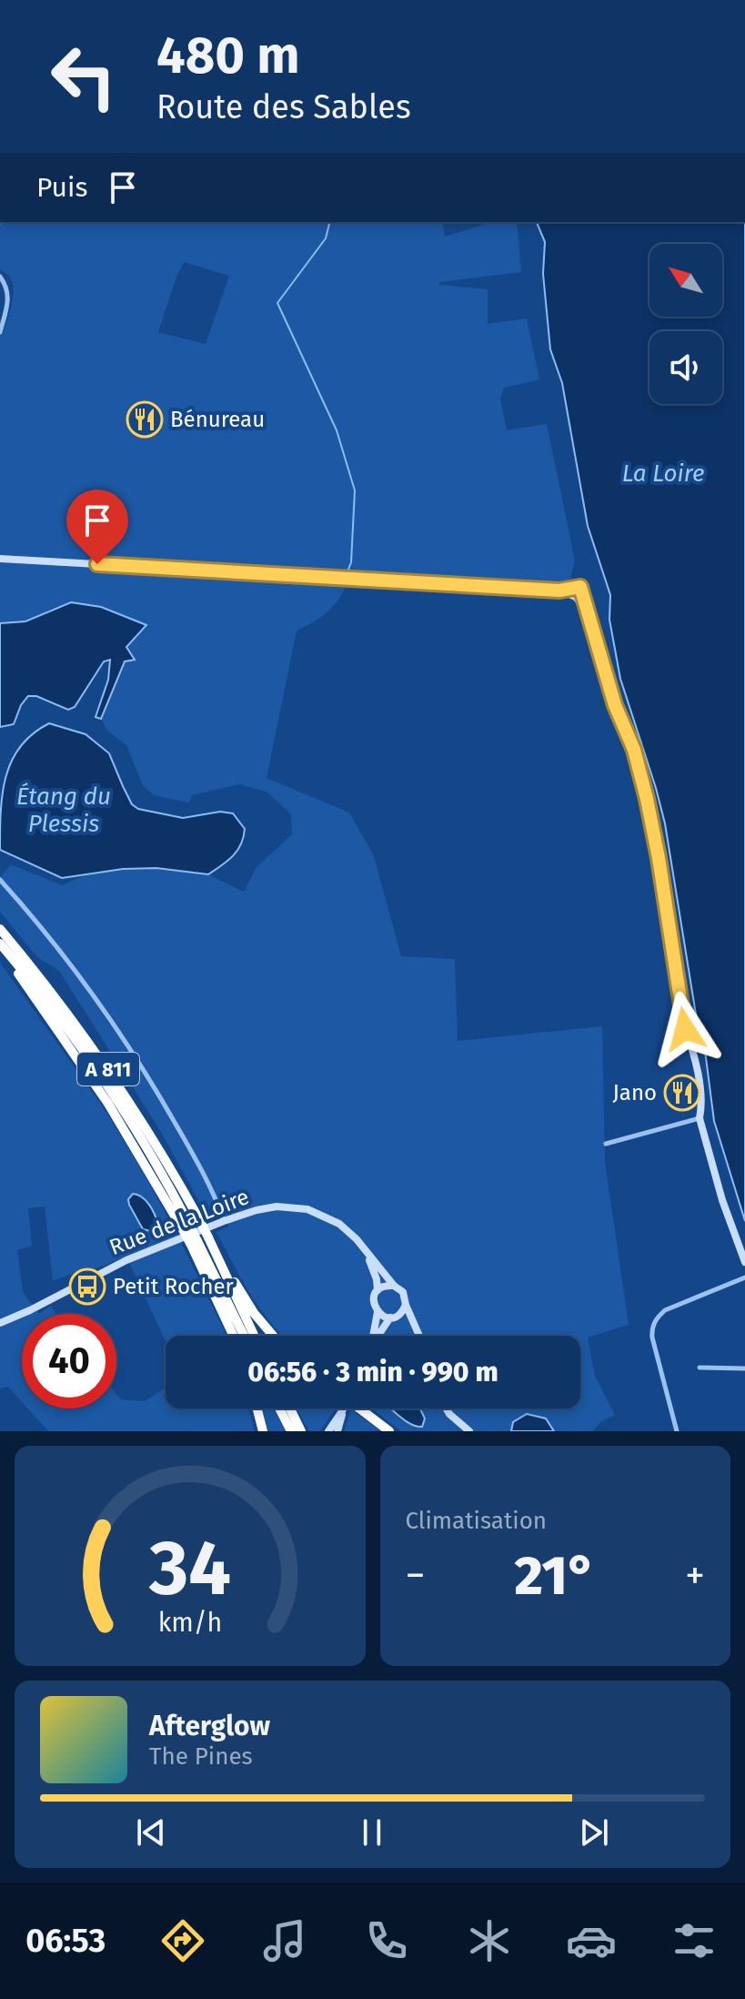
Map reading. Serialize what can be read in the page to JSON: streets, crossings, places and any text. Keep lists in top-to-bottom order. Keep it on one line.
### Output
{"streets":{"highway":["A 811"],"street":["Rue de la Loire"]},"water":["La Loire","Étang du Plessis"],"places":{"restaurant":["Bénureau","Jano"],"bus stop":["Petit Rocher"]},"north":"top left","page":{"turn":["480 m","Route des Sables"],"then":"Puis","limit":"40","trip":"06:56 · 3 min · 990 m","tile":"Climatisation","heat":["−","21°","+"],"song":["Afterglow","The Pines"],"tabs":"06:53","gauge":["34","km/h"]}}
